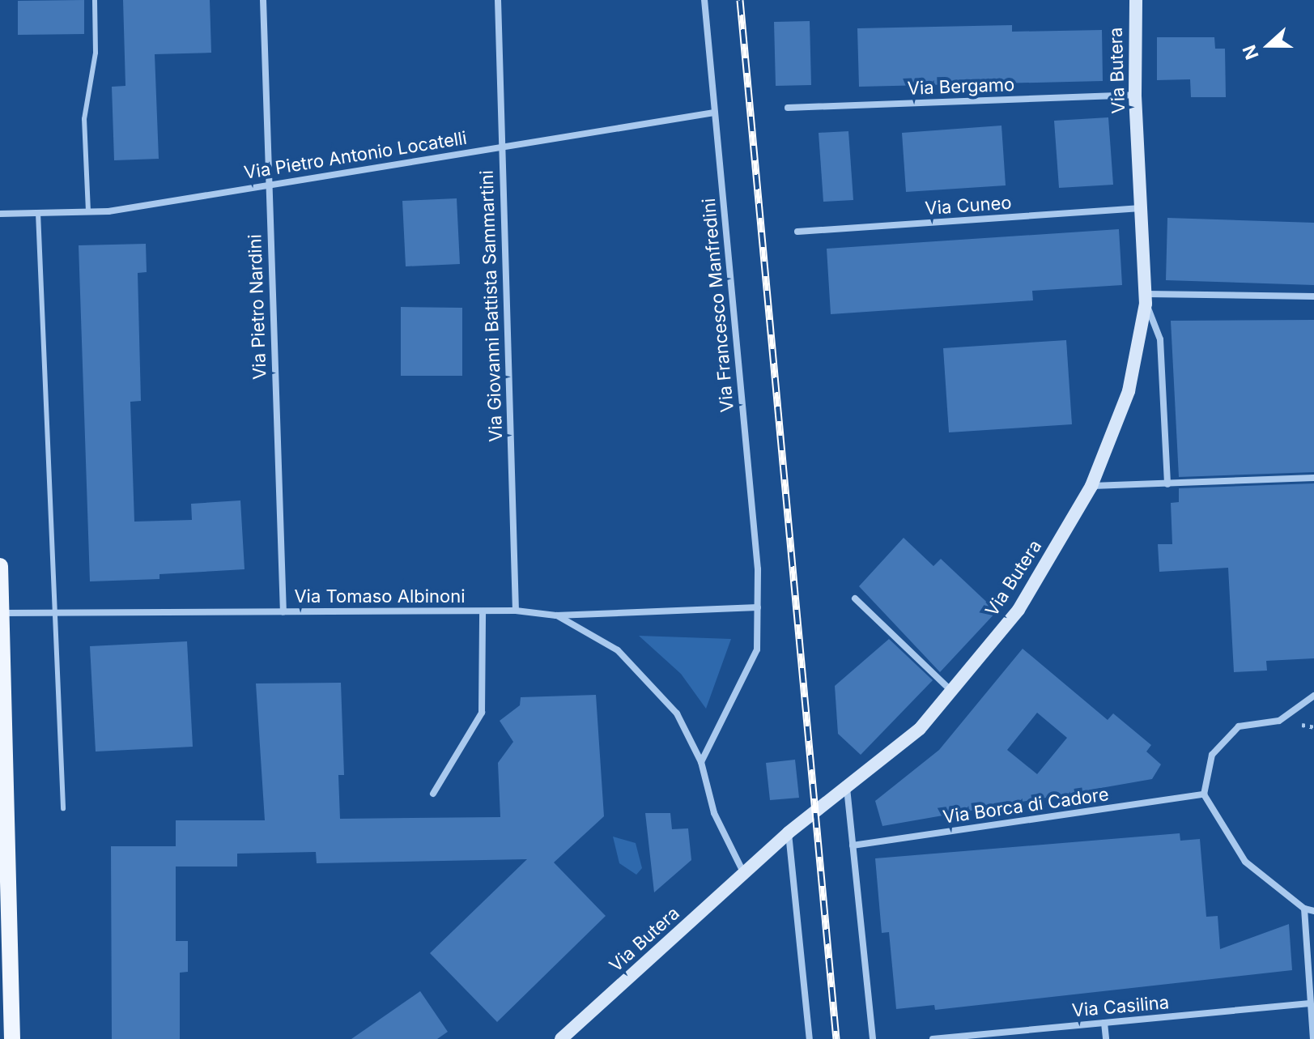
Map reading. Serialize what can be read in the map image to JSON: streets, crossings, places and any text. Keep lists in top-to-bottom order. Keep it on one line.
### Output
{"streets":{"street":["Via Butera","Via Bergamo","Via Pietro Antonio Locatelli","Via Cuneo","Via Francesco Manfredini","Via Giovanni Battista Sammartini","Via Pietro Nardini","Via Tomaso Albinoni","Via Borca di Cadore","Via Casilina"]},"crossings":[["Via Butera","Via Bergamo"],["Via Butera","Via Cuneo"],["Via Pietro Antonio Locatelli","Via Francesco Manfredini"],["Via Pietro Antonio Locatelli","Via Giovanni Battista Sammartini"],["Via Pietro Antonio Locatelli","Via Pietro Nardini"],["Via Francesco Manfredini","Via Tomaso Albinoni"],["Via Giovanni Battista Sammartini","Via Tomaso Albinoni"],["Via Pietro Nardini","Via Tomaso Albinoni"]],"north":"left"}
